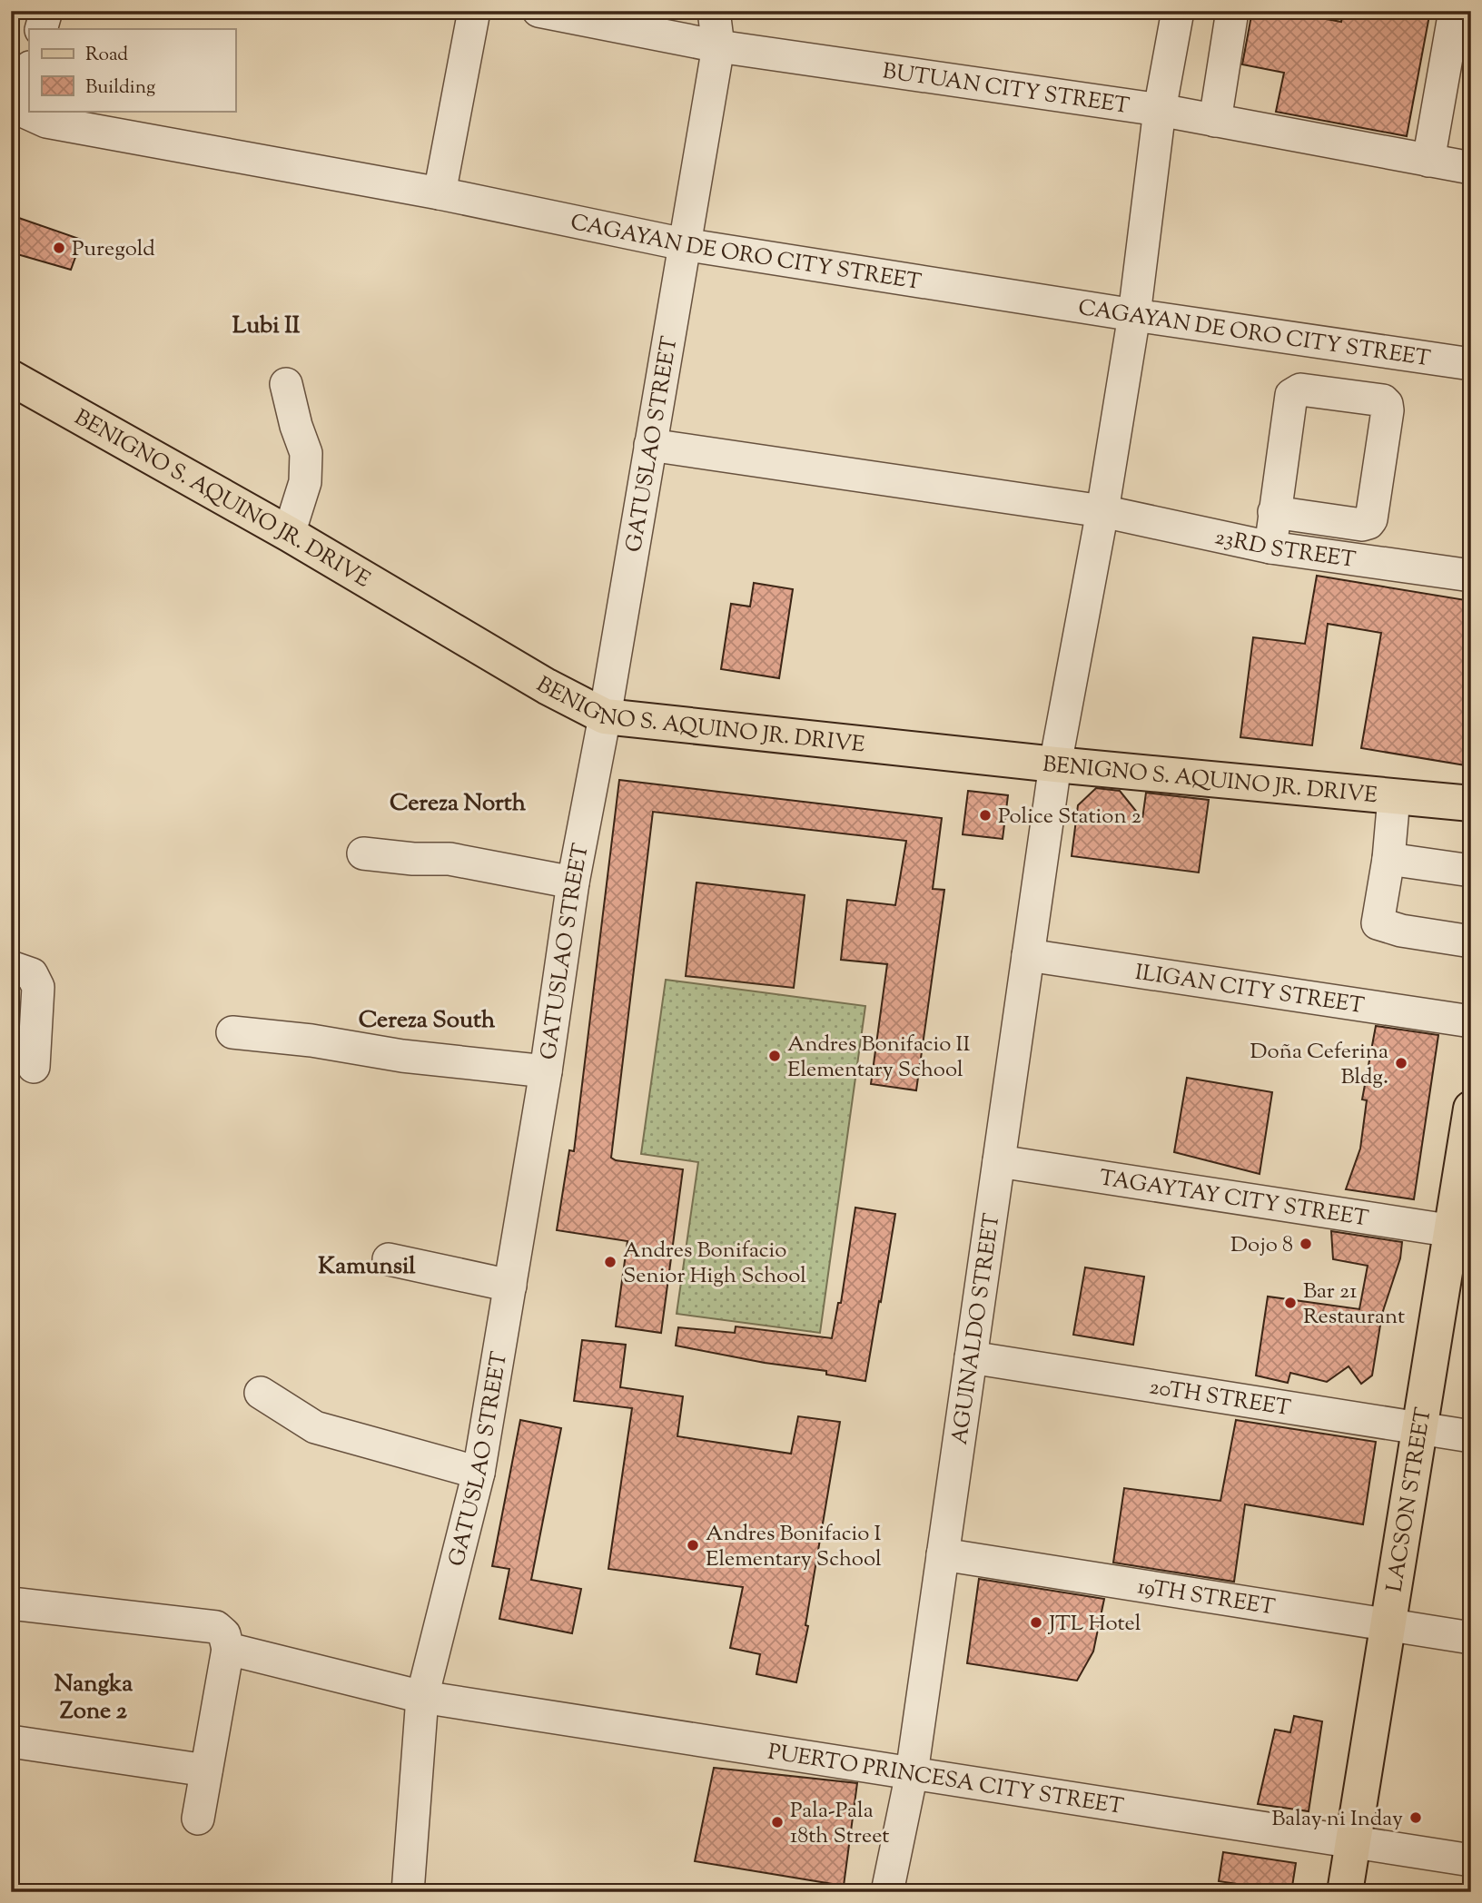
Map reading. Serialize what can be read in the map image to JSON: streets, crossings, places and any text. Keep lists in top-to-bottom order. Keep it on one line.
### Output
{"streets":{"main road":["BENIGNO S. AQUINO JR. DRIVE","LACSON STREET"],"street":["BUTUAN CITY STREET","CAGAYAN DE ORO CITY STREET","GATUSLAO STREET","23RD STREET","ILIGAN CITY STREET","TAGAYTAY CITY STREET","AGUINALDO STREET","20TH STREET","19TH STREET","PUERTO PRINCESA CITY STREET"]},"crossings":[["BUTUAN CITY STREET","GATUSLAO STREET"],["BUTUAN CITY STREET","AGUINALDO STREET"],["CAGAYAN DE ORO CITY STREET","GATUSLAO STREET"],["CAGAYAN DE ORO CITY STREET","AGUINALDO STREET"],["GATUSLAO STREET","BENIGNO S. AQUINO JR. DRIVE"],["GATUSLAO STREET","23RD STREET"],["GATUSLAO STREET","PUERTO PRINCESA CITY STREET"],["BENIGNO S. AQUINO JR. DRIVE","AGUINALDO STREET"],["23RD STREET","AGUINALDO STREET"],["ILIGAN CITY STREET","AGUINALDO STREET"],["TAGAYTAY CITY STREET","AGUINALDO STREET"],["TAGAYTAY CITY STREET","LACSON STREET"],["AGUINALDO STREET","20TH STREET"],["AGUINALDO STREET","19TH STREET"],["AGUINALDO STREET","PUERTO PRINCESA CITY STREET"],["20TH STREET","LACSON STREET"],["LACSON STREET","19TH STREET"],["LACSON STREET","PUERTO PRINCESA CITY STREET"]],"districts":["Lubi II","Cereza North","Cereza South","Kamunsil","Nangka Zone 2"],"places":["Puregold","Police Station 2","Andres Bonifacio II Elementary School","Doña Ceferina Bldg.","Dojo 8","Andres Bonifacio Senior High School","Bar 21 Restaurant","Andres Bonifacio I Elementary School","JTL Hotel","Balay ni Inday","Pala-Pala 18th Street"],"legend":["Road","Building"]}
